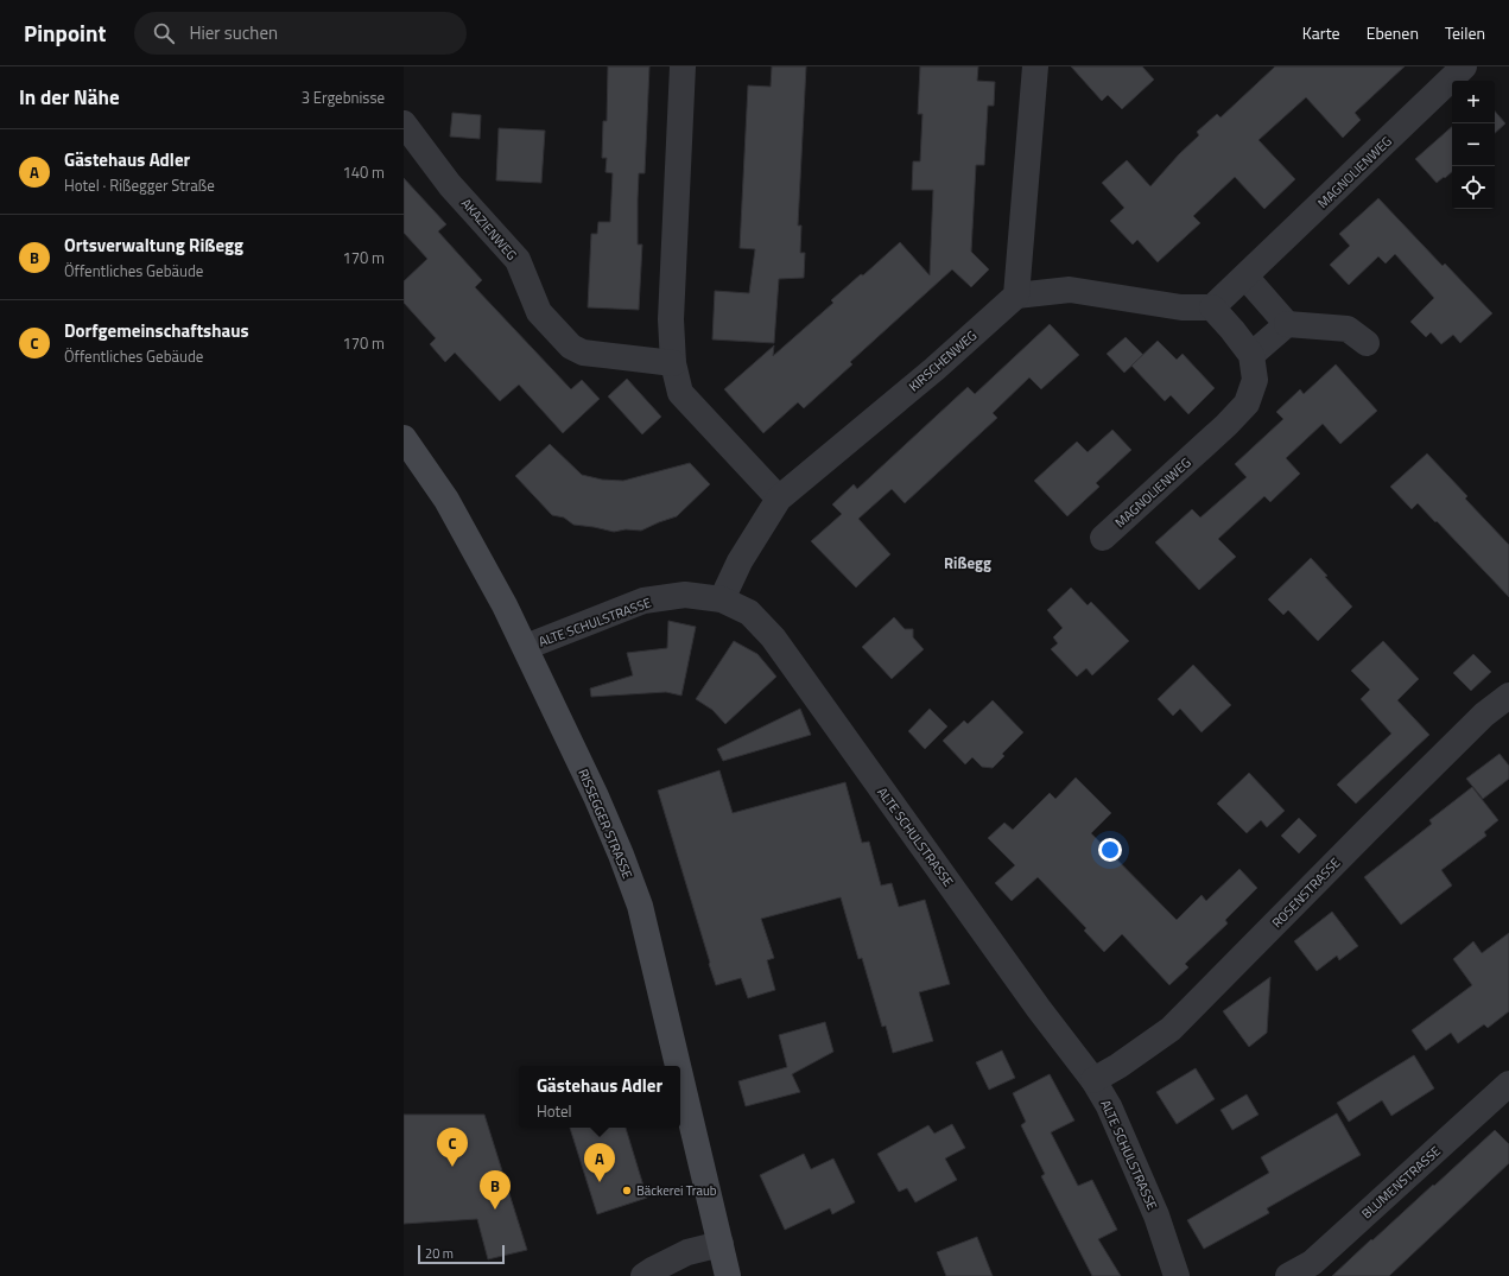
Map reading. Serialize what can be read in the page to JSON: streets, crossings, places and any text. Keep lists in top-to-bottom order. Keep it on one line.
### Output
{"streets":{"street":["MAGNOLIENWEG","AKAZIENWEG","KIRSCHENWEG","ALTE SCHULSTRASSE","RISSEGGER STRASSE","ROSENSTRASSE","BLUMENSTRASSE"]},"crossings":[["KIRSCHENWEG","ALTE SCHULSTRASSE"],["ALTE SCHULSTRASSE","RISSEGGER STRASSE"],["ALTE SCHULSTRASSE","ROSENSTRASSE"]],"districts":["Rißegg"],"places":["Bäckerei Traub"],"scale_bar":"20 m","page":{"header":"Pinpoint","search":"Hier suchen","nav":["Karte","Ebenen","Teilen"],"heading":["In der Nähe","3 Ergebnisse"],"map_buttons":["+","−"],"list":[{"mark":"A","name":"Gästehaus Adler","note":"Hotel · Rißegger Straße","value":"140 m"},{"mark":"B","name":"Ortsverwaltung Rißegg","note":"Öffentliches Gebäude","value":"170 m"},{"mark":"C","name":"Dorfgemeinschaftshaus","note":"Öffentliches Gebäude","value":"170 m"}],"popup":["Gästehaus Adler","Hotel"],"pins":["C","A","B"],"scale":"20 m"}}
